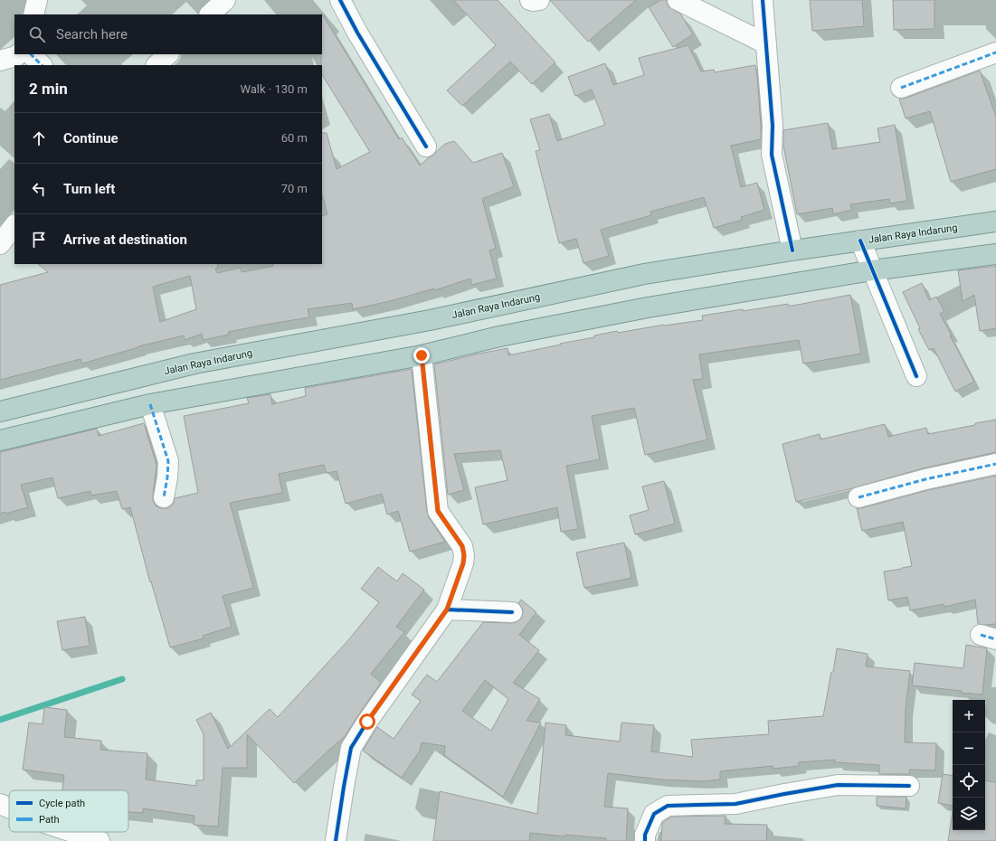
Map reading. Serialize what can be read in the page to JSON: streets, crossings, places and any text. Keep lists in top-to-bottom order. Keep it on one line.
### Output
{"streets":{"highway":["Jalan Raya Indarung"]},"legend":["Cycle path","Path"],"page":{"search":"Search here","heading":["2 min","Walk · 130 m"],"list":[["Continue","60 m"],["Turn left","70 m"],"Arrive at destination"],"map_buttons":["+","−"]}}
